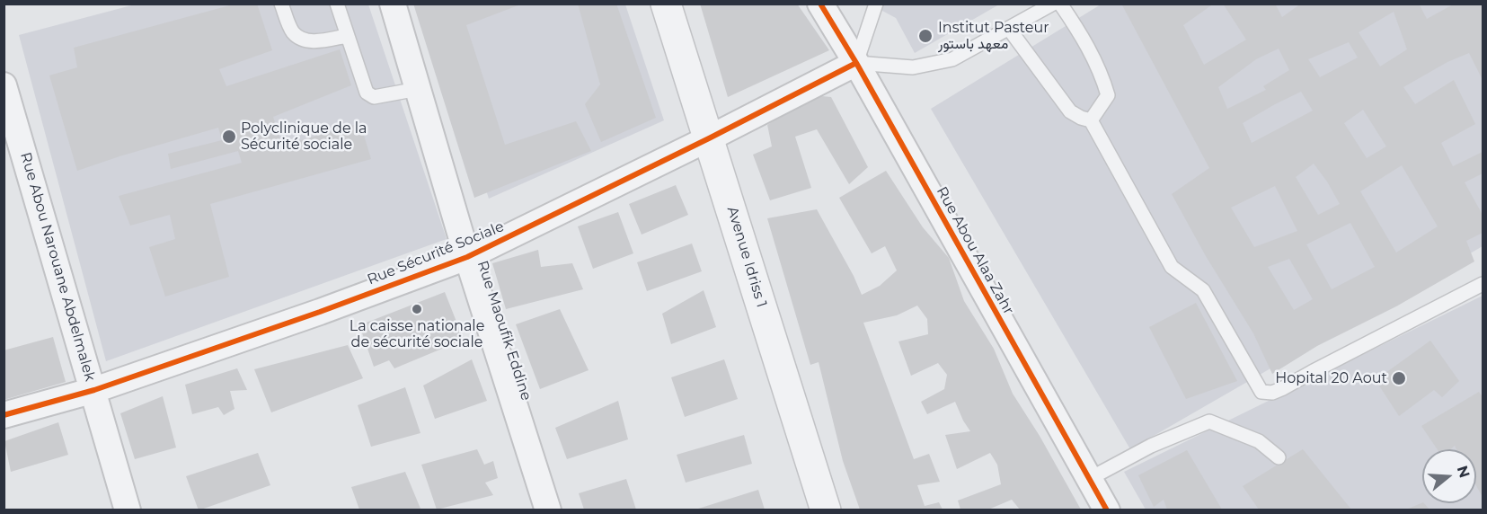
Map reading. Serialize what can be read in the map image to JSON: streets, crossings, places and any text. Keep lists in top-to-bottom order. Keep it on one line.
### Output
{"streets":{"street":["Rue Abou Alaa Zahr","Rue Sécurité Sociale","Avenue Idriss 1","Rue Abou Narouane Abdelmalek","Rue Maoufik Eddine"]},"crossings":[["Rue Abou Alaa Zahr","Rue Sécurité Sociale"],["Rue Sécurité Sociale","Avenue Idriss 1"],["Rue Sécurité Sociale","Rue Abou Narouane Abdelmalek"],["Rue Sécurité Sociale","Rue Maoufik Eddine"]],"places":["Institut Pasteur معهد باستور","Polyclinique de la Sécurité sociale","La caisse nationale de sécurité sociale","Hopital 20 Aout"],"north":"right"}
